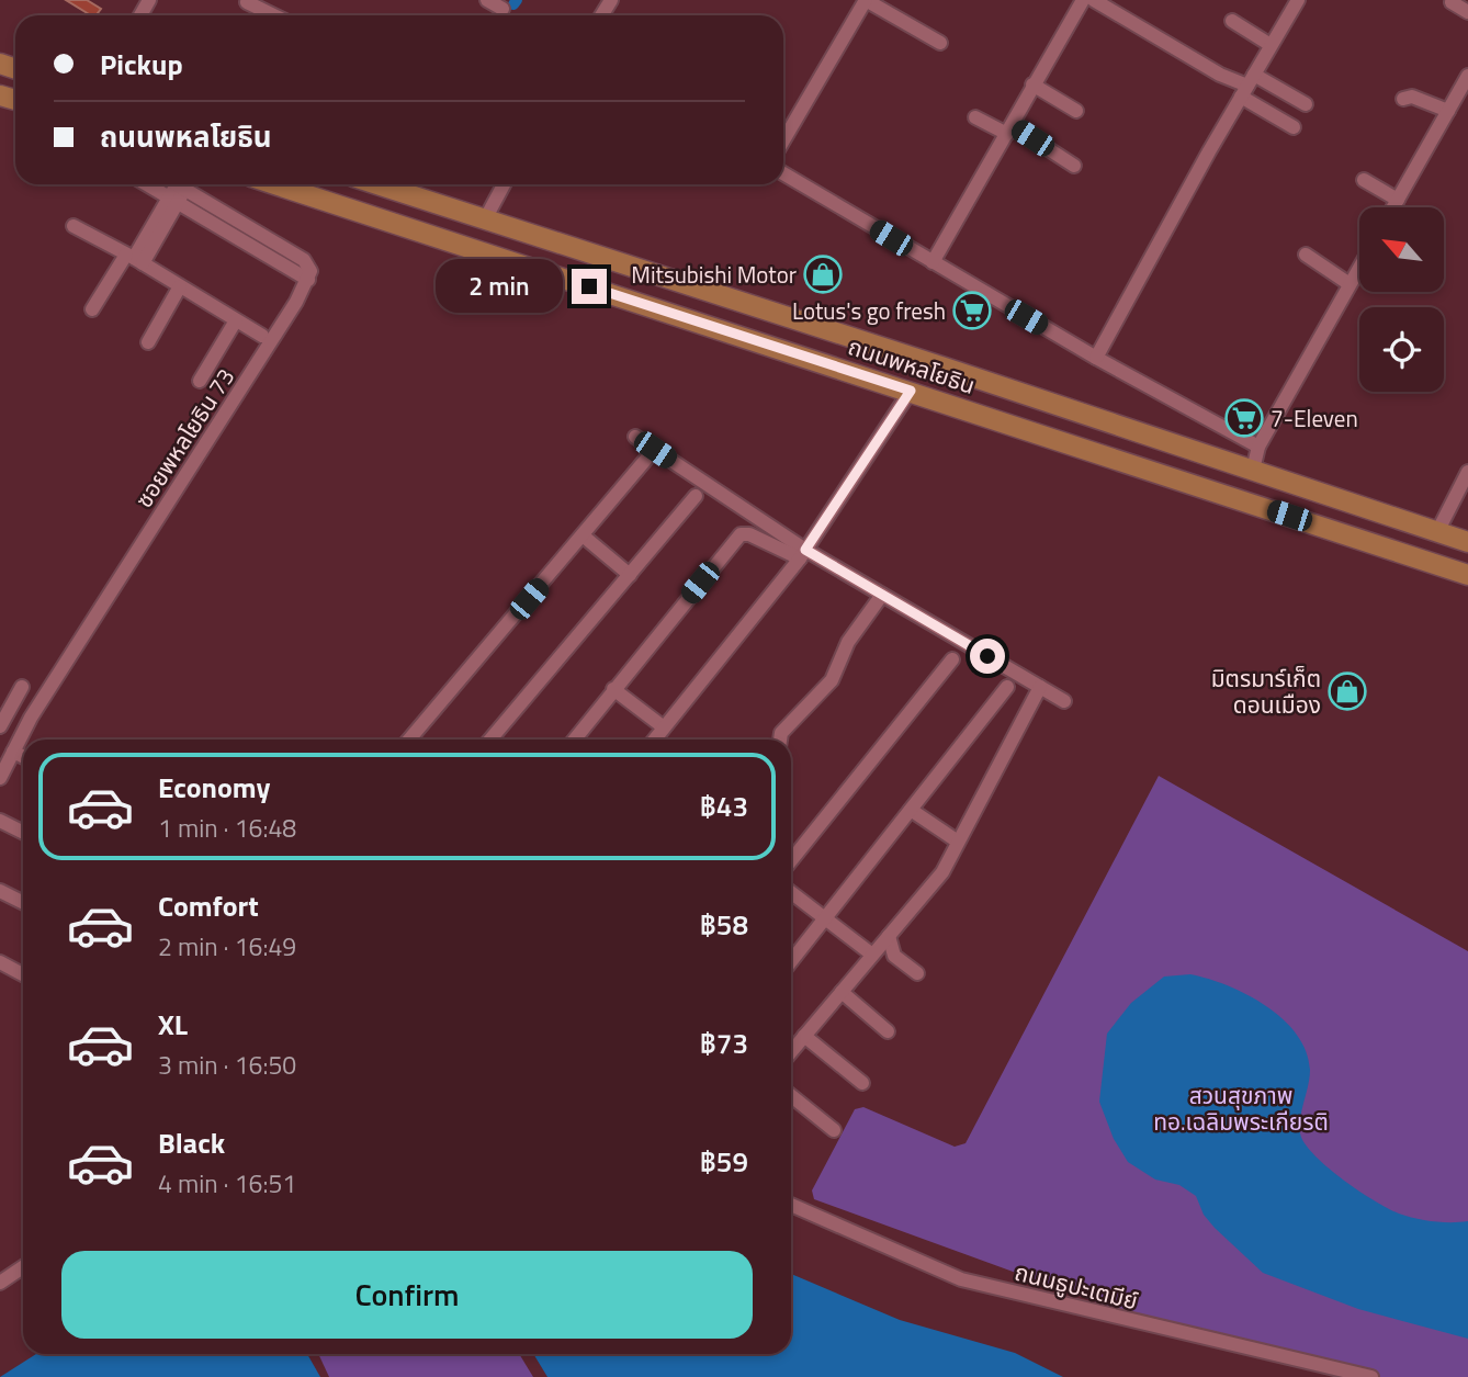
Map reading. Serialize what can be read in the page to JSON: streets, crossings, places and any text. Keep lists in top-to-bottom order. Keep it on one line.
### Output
{"streets":{"main road":["ถนนพหลโยธิน"],"street":["ซอยพหลโยธิน 73","ถนนธูปะเตมีย์"]},"parks":["สวนสุขภาพ ทอ.เฉลิมพระเกียรติ"],"places":{"shop":["Mitsubishi Motor","มิตรมาร์เก็ต ดอนเมือง"],"supermarket":["Lotus's go fresh","7-Eleven"]},"north":"top left","page":{"banner":["Pickup","ถนนพหลโยธิน"],"bubble":"2 min","list":[{"name":"Economy","note":"1 min · 16:48","value":"฿43"},{"name":"Comfort","note":"2 min · 16:49","value":"฿58"},{"name":"XL","note":"3 min · 16:50","value":"฿73"},{"name":"Black","note":"4 min · 16:51","value":"฿59"}],"buttons":"Confirm"}}
